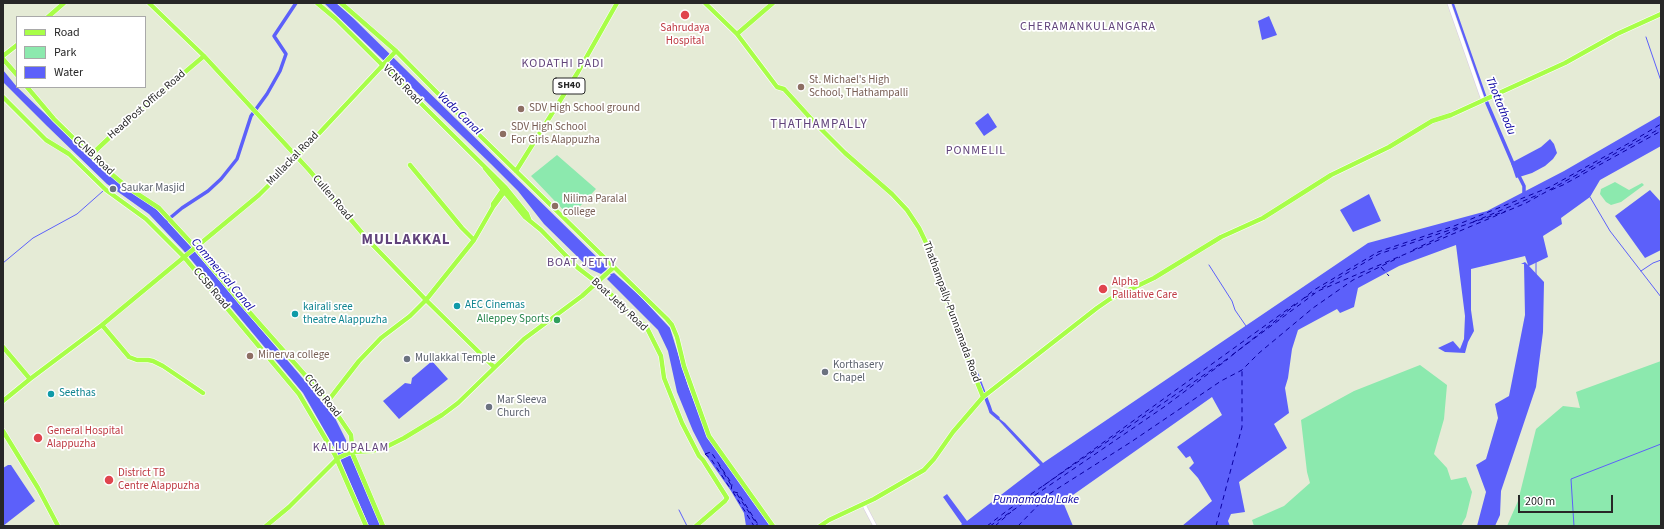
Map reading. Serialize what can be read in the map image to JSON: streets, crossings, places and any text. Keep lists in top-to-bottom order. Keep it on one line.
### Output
{"streets":{"main road":["VCNS Road","SH40","HeadPost Office Road","CCNB Road","Mullackal Road","Cullen Road","CCSB Road","Boat Jetty Road","Thathampally-Punnamada Road"]},"crossings":[["VCNS Road","Mullackal Road"],["VCNS Road","Boat Jetty Road"],["HeadPost Office Road","CCNB Road"],["HeadPost Office Road","Cullen Road"],["CCNB Road","Mullackal Road"],["Mullackal Road","Cullen Road"],["Mullackal Road","CCSB Road"]],"districts":["CHERAMANKULANGARA","KODATHI PADI","THATHAMPALLY","PONMELIL","MULLAKKAL","BOAT JETTY","KALLUPALAM"],"water":["Thottathodu","Vada Canal","Commercial Canal","Punnamada Lake"],"places":["Sahrudaya Hospital","St. Michael's High School, THathampalli","SDV High School ground","SDV High School For Girls Alappuzha","Saukar Masjid","Nilima Paralal college","Alpha Palliative Care","AEC Cinemas","kairali sree theatre Alappuzha","Alleppey Sports","Minerva college","Mullakkal Temple","Korthasery Chapel","Seethas","Mar Sleeva Church","General Hospital Alappuzha","District TB Centre Alappuzha"],"legend":["Road","Park","Water"],"scale_bar":"200 m"}
